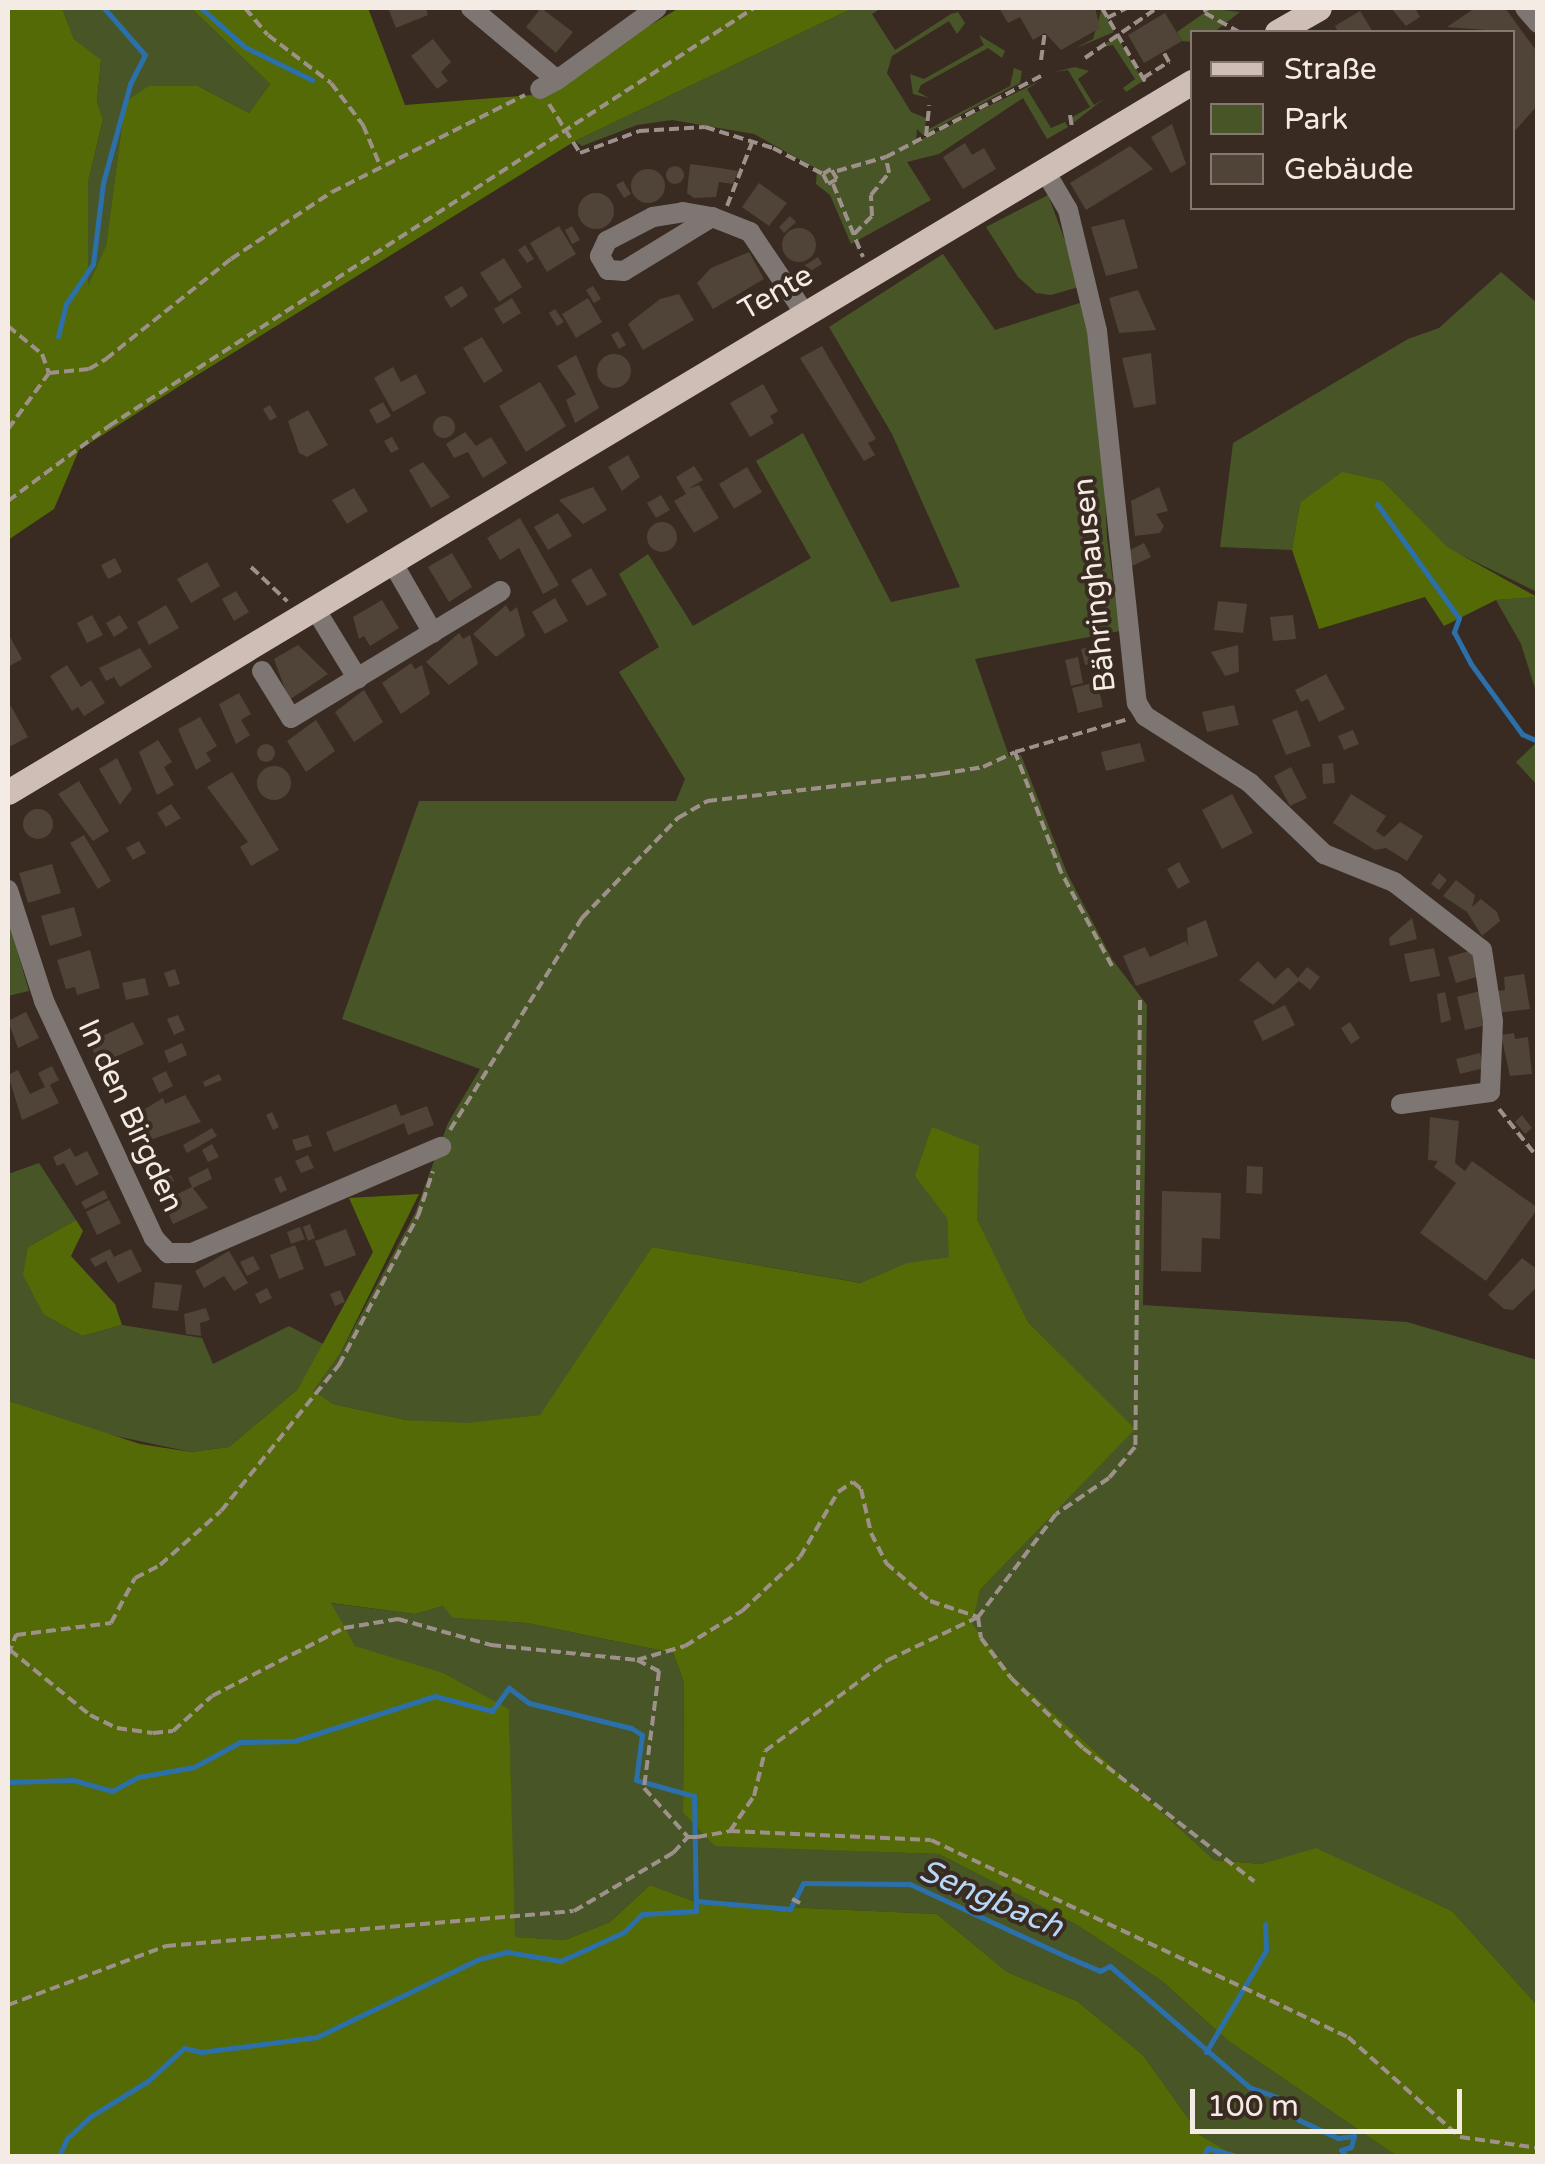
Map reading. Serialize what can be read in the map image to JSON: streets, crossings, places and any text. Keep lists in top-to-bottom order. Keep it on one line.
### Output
{"streets":{"main road":["Tente"],"street":["Bähringhausen","In den Birgden"]},"crossings":[["Tente","Bähringhausen"]],"water":["Sengbach"],"legend":["Straße","Park","Gebäude"],"scale_bar":"100 m"}
